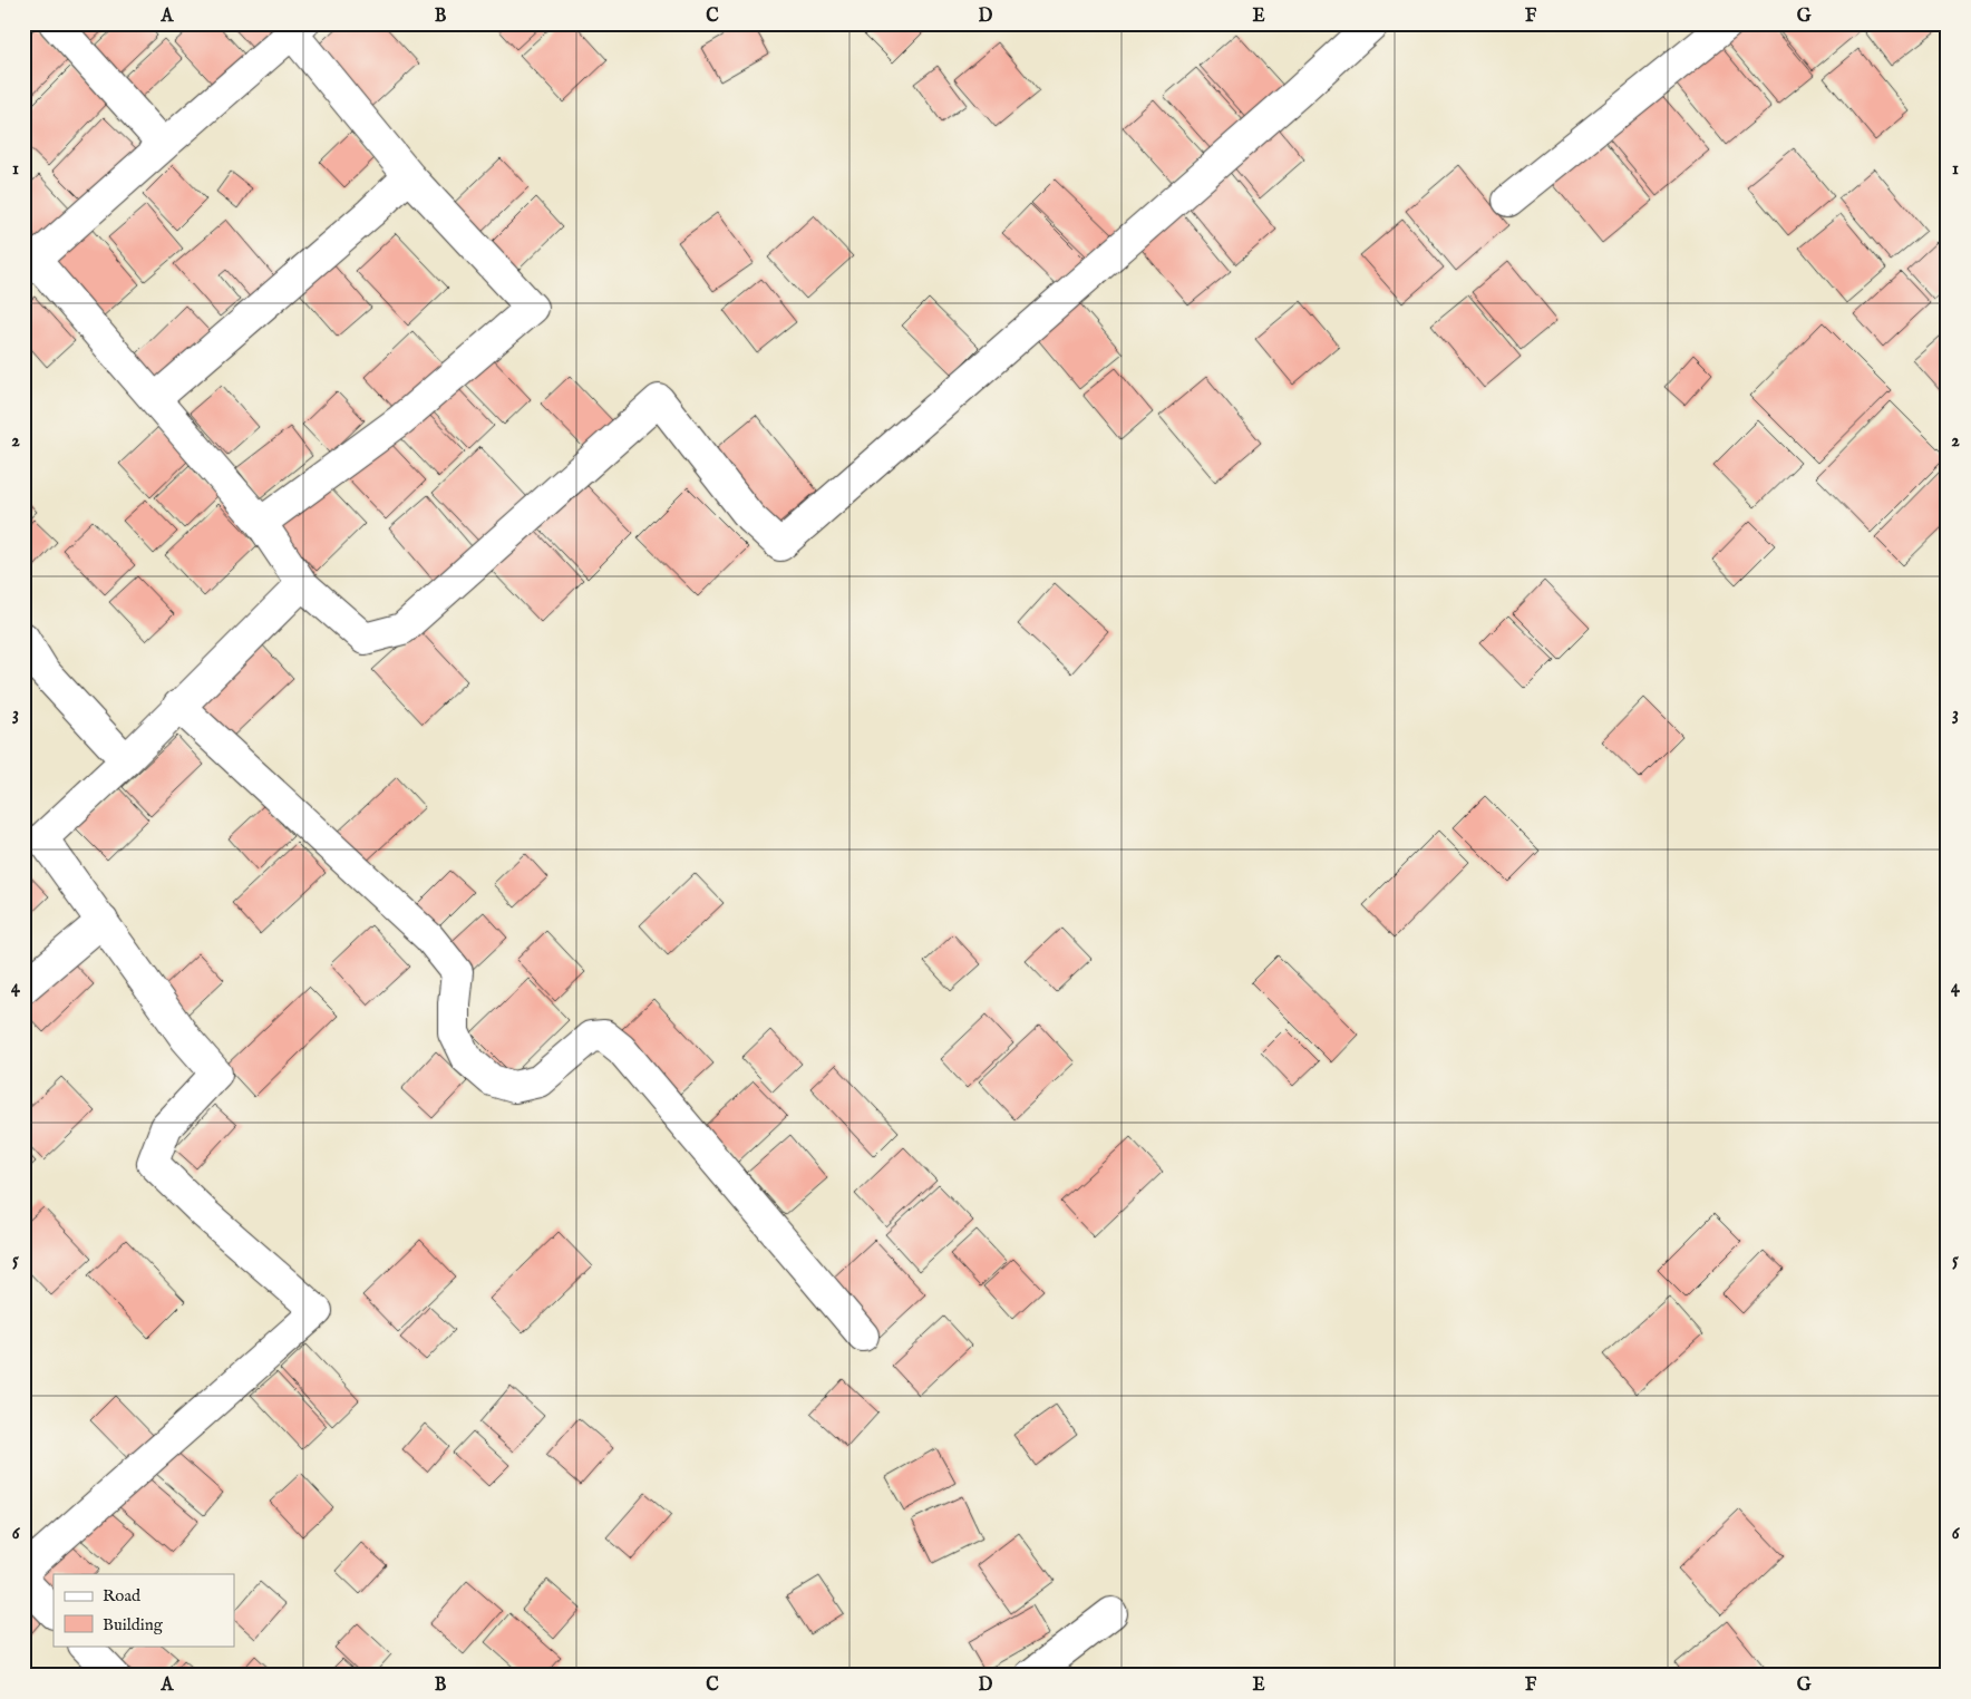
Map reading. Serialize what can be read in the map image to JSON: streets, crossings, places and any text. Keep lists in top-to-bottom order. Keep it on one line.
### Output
{"legend":["Road","Building"],"grid":{"columns":["A","B","C","D","E","F","G"],"rows":["1","2","3","4","5","6"]}}
